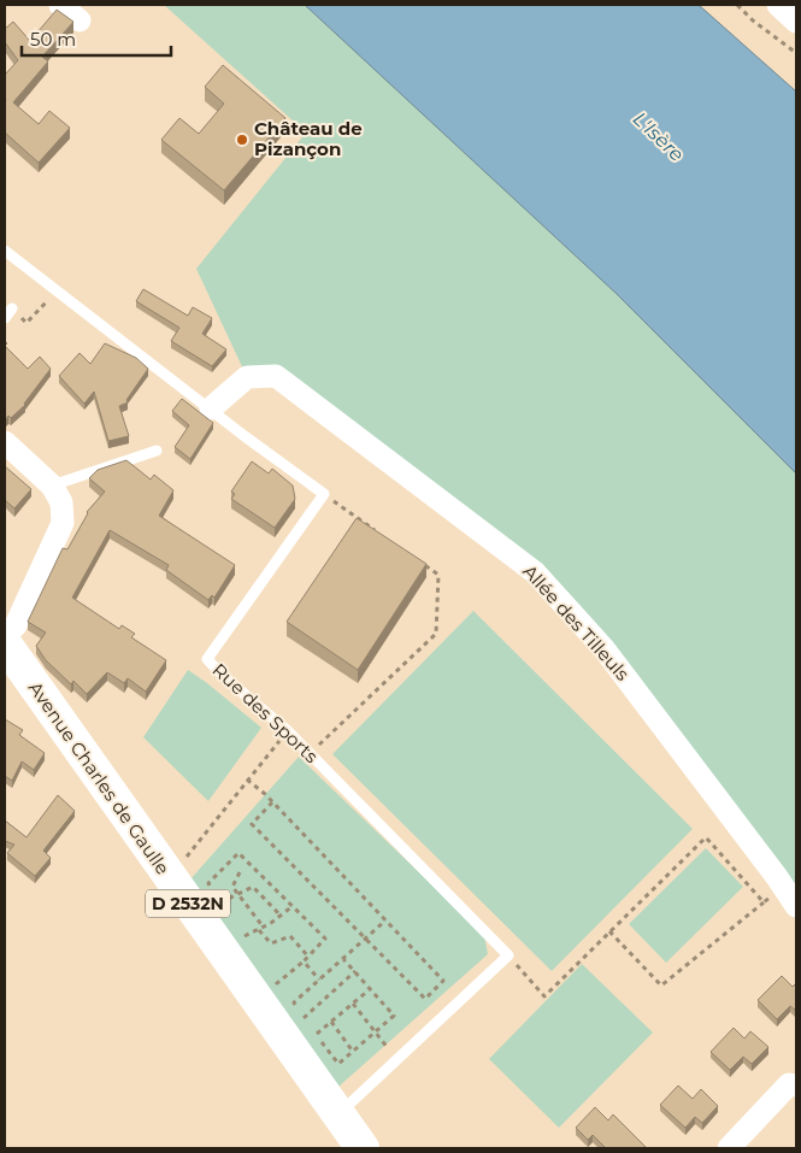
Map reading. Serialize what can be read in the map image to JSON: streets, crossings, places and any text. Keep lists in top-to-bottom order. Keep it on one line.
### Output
{"streets":{"main road":["Avenue Charles de Gaulle","D 2532N"],"street":["Allée des Tilleuls"],"lane":["Rue des Sports"]},"water":["L'Isère"],"places":["Château de Pizançon"],"scale_bar":"50 m"}
